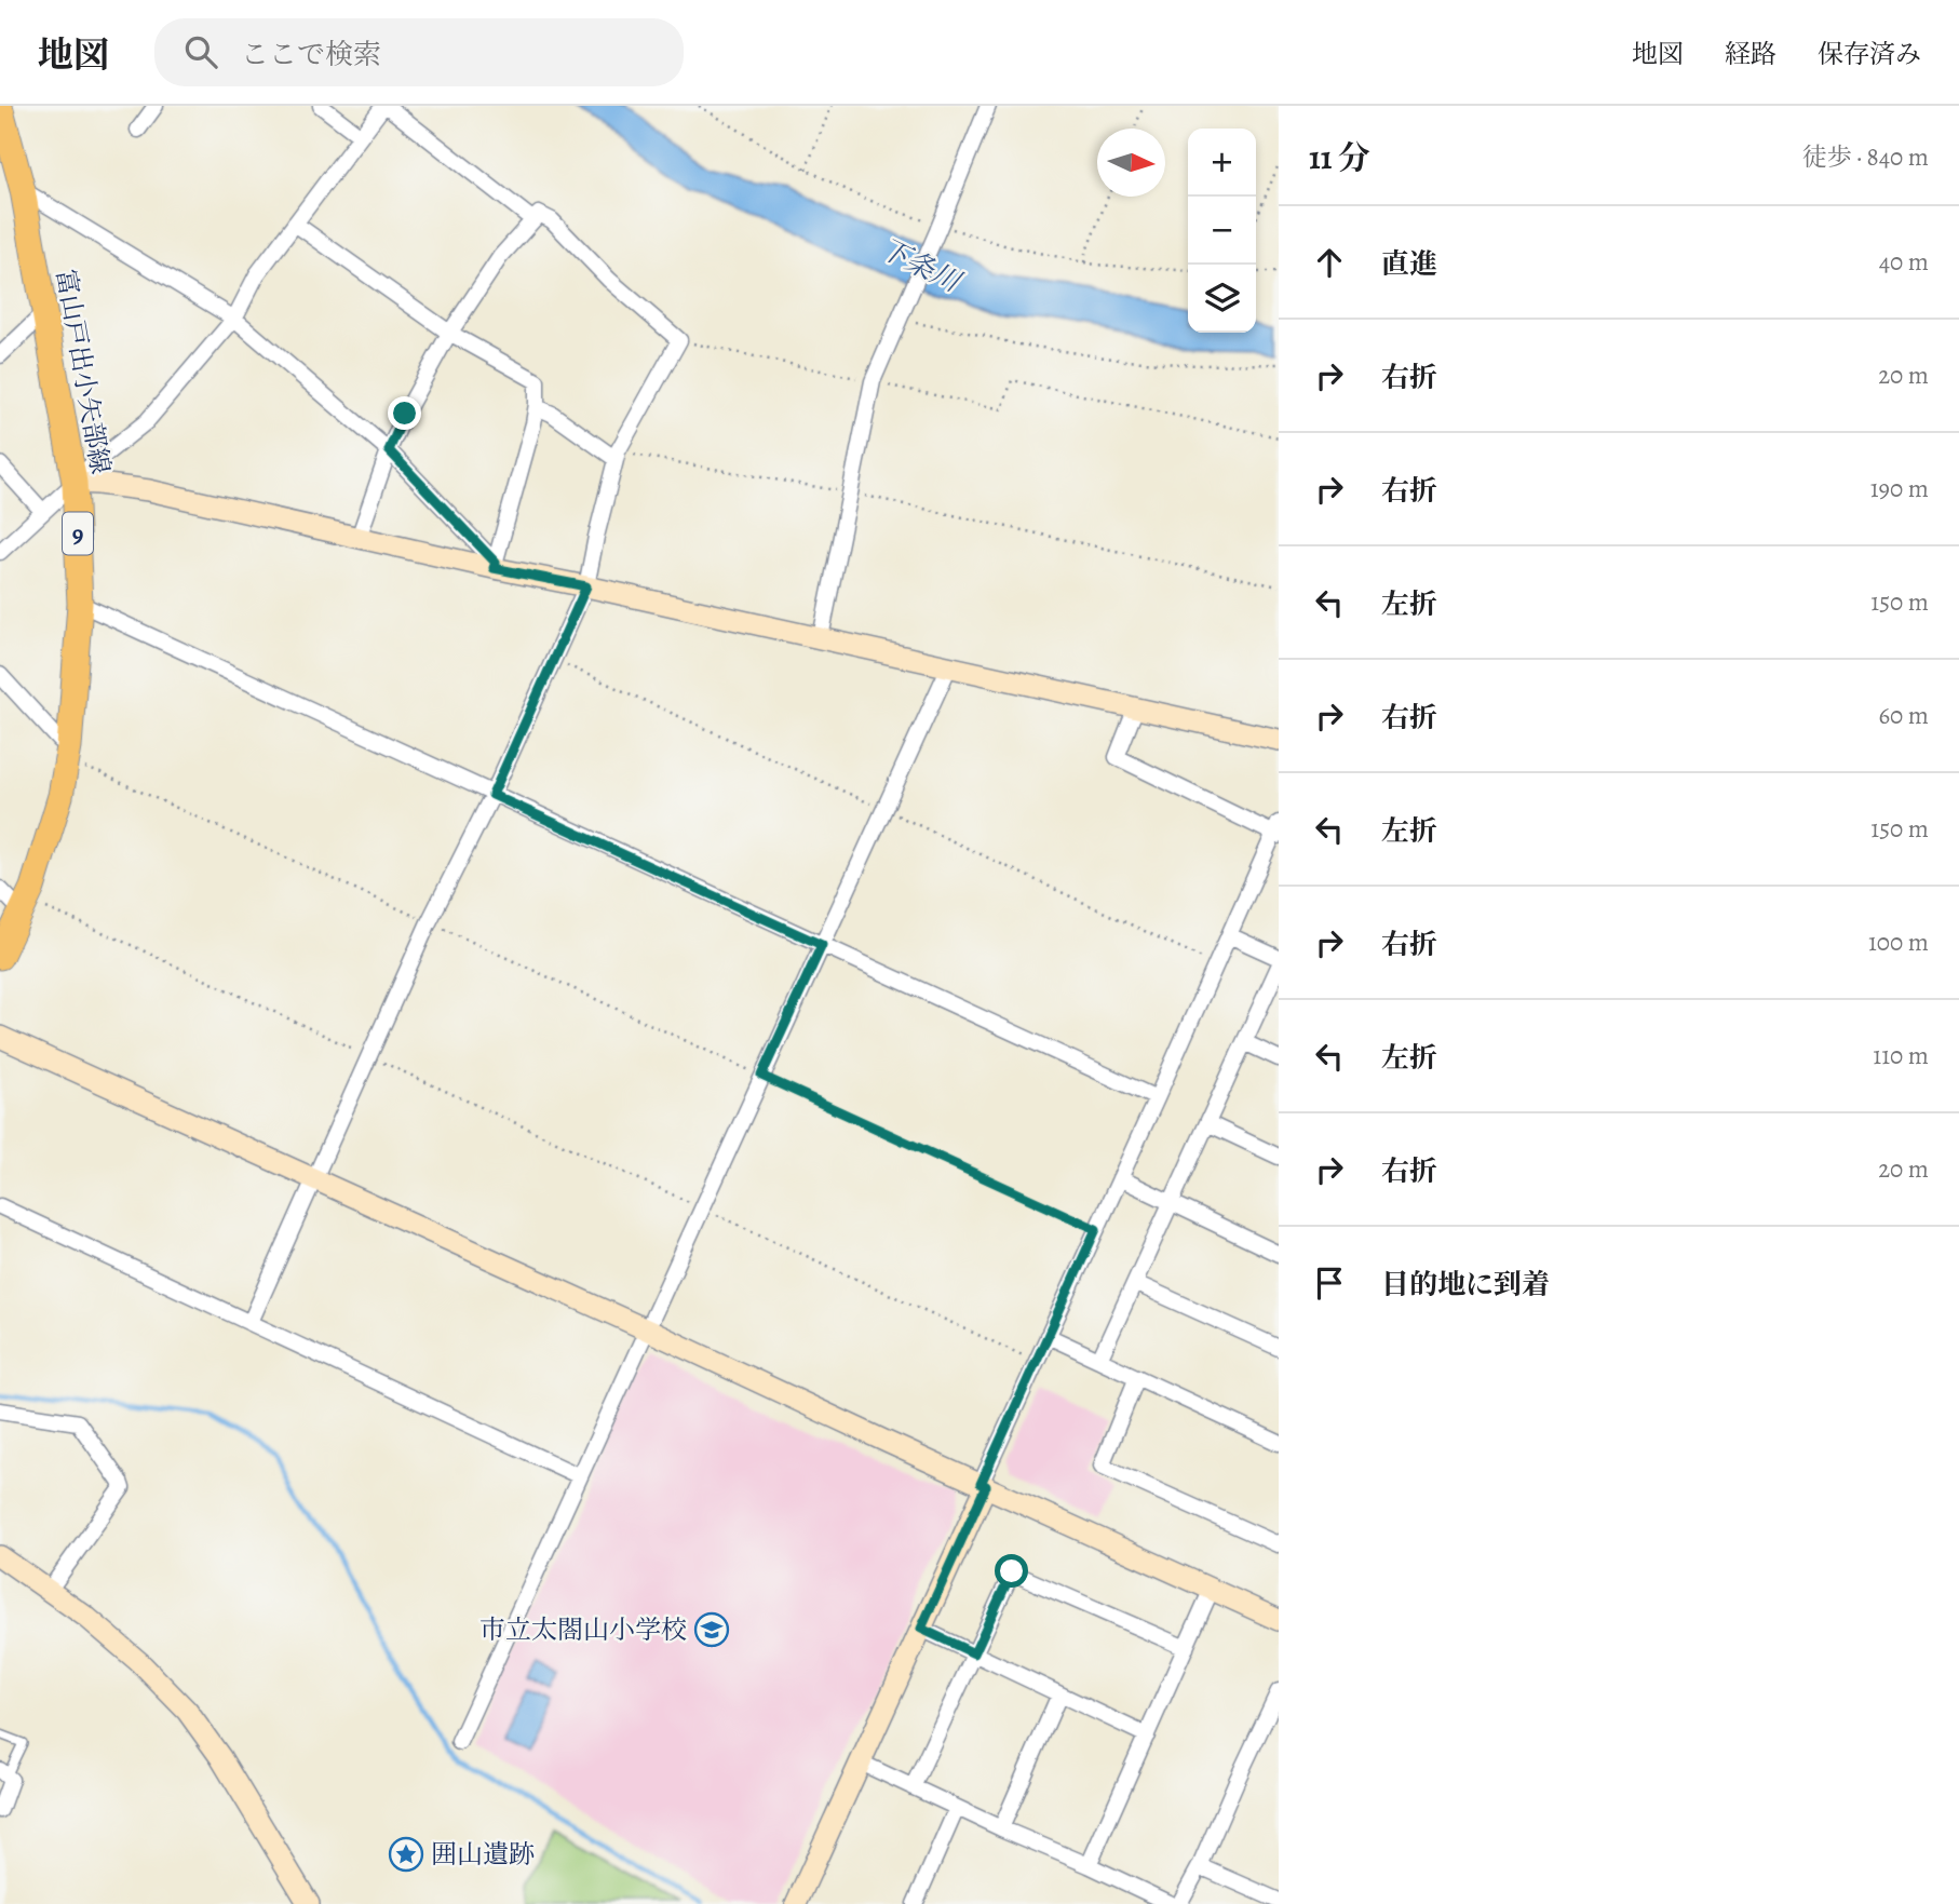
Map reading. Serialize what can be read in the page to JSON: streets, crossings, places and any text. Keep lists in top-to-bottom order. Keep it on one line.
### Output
{"streets":{"main road":["富山戸出小矢部線","9"]},"water":["下条川"],"places":{"school or university":["市立太閤山小学校"],"place":["囲山遺跡"]},"north":"right","page":{"header":"地図","search":"ここで検索","nav":["地図","経路","保存済み"],"heading":["11 分","徒歩 · 840 m"],"map_buttons":["+","−"],"list":[["直進","40 m"],["右折","20 m"],["右折","190 m"],["左折","150 m"],["右折","60 m"],["左折","150 m"],["右折","100 m"],["左折","110 m"],["右折","20 m"],"目的地に到着"]}}
